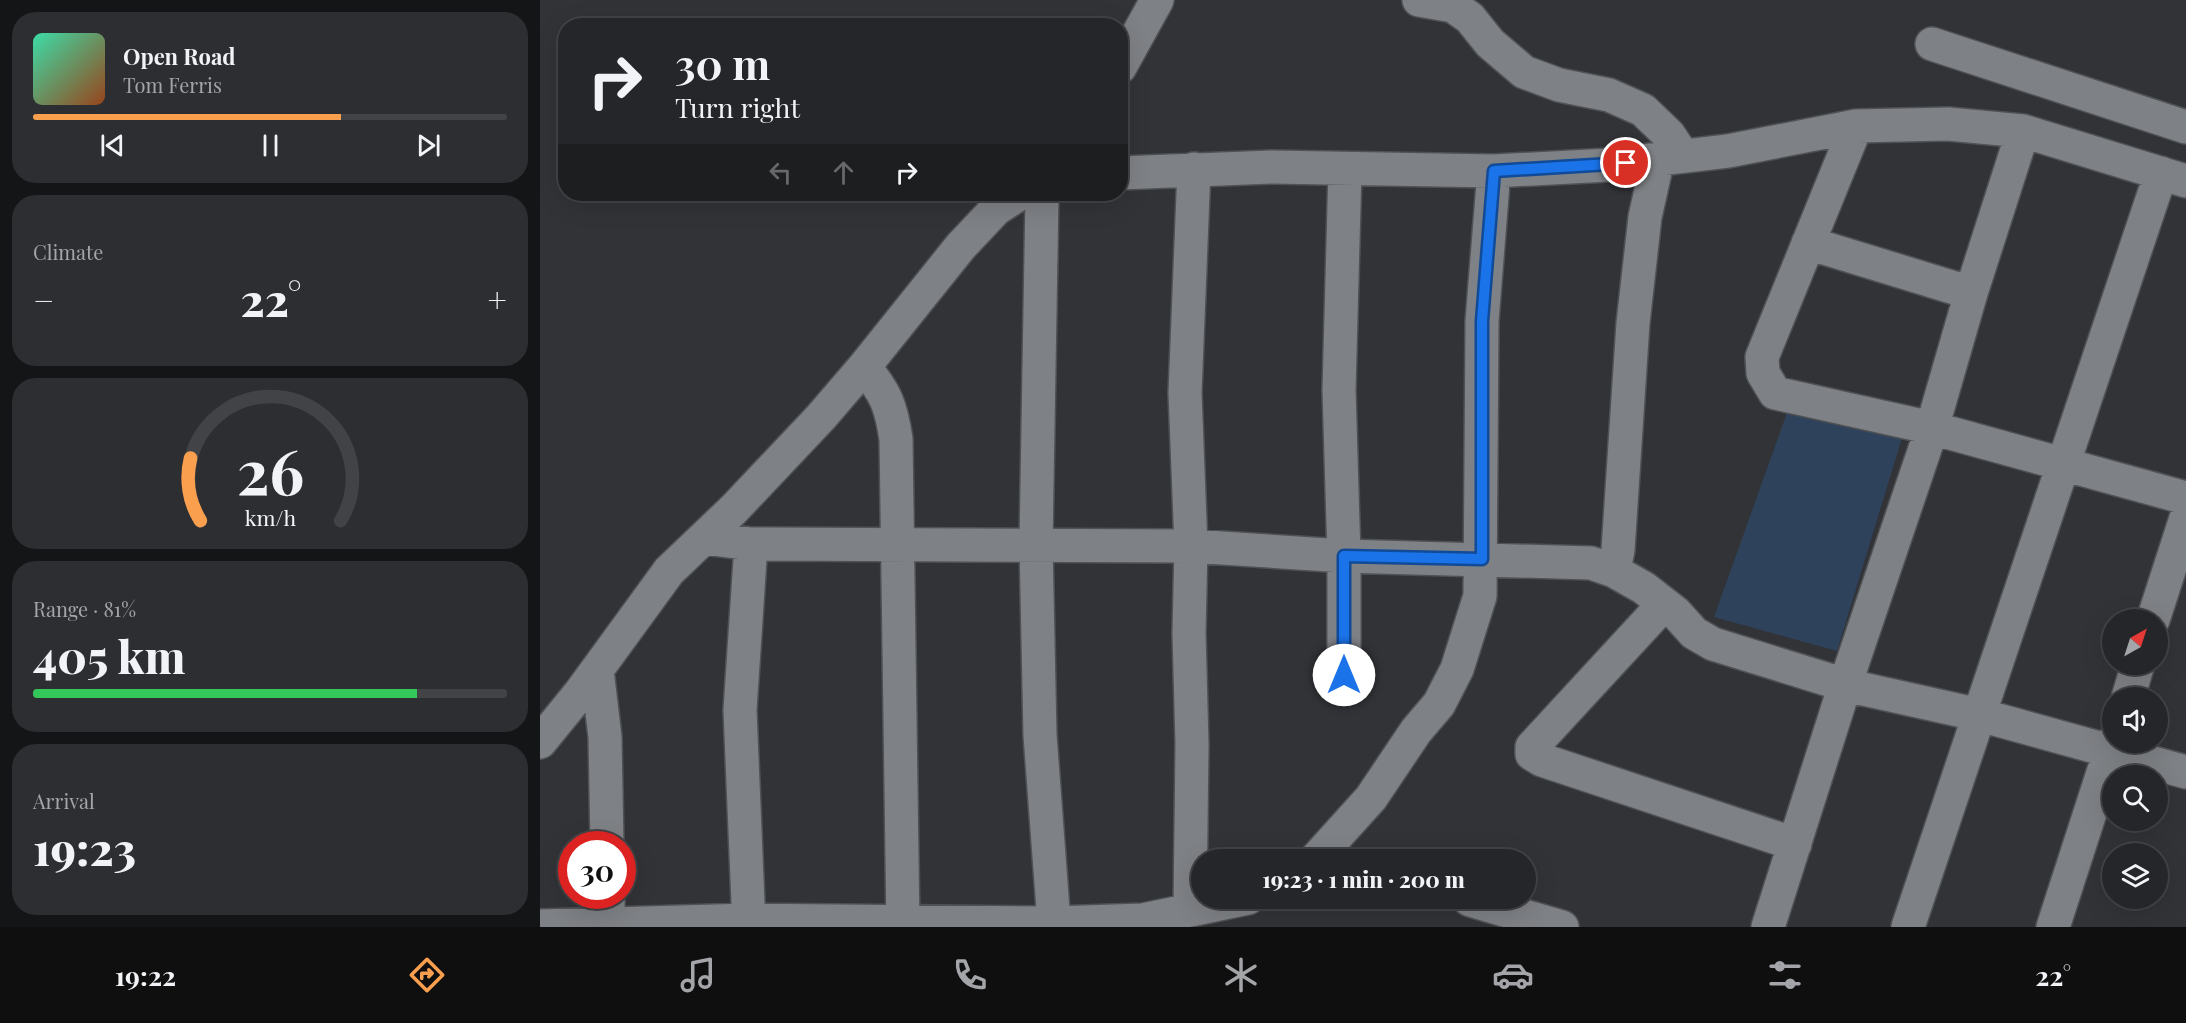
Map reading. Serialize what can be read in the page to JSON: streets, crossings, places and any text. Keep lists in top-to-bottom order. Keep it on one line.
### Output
{"north":"top right","page":{"turn":["30 m","Turn right"],"song":["Open Road","Tom Ferris"],"tile":["Climate",["Range · 81%","405 km"],["Arrival","19:23"]],"heat":["−","22°","+"],"limit":"30","trip":"19:23 · 1 min · 200 m","tabs":["19:22","22°"],"gauge":["26","km/h"]}}
